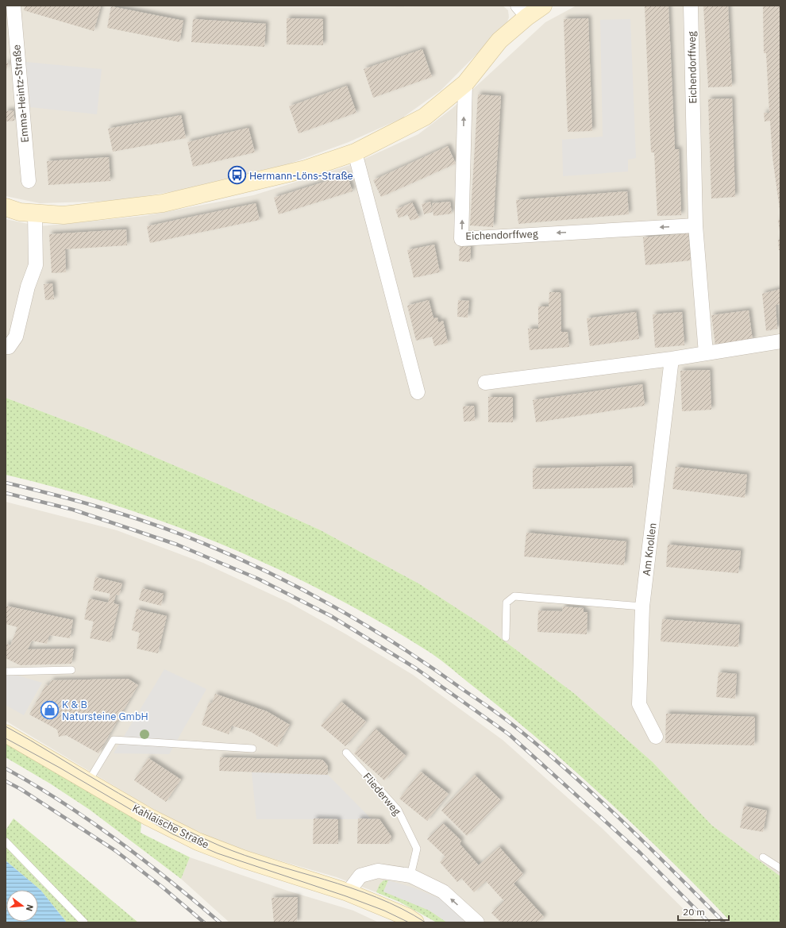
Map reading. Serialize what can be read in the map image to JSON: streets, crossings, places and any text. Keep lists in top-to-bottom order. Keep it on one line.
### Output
{"streets":{"main road":["Kahlaische Straße"],"street":["Eichendorffweg","Emma-Heintz-Straße","Am Knollen"],"lane":["Fliederweg"]},"places":{"bus stop":["Hermann-Löns-Straße"],"shop":["K & B Natursteine GmbH"]},"scale_bar":"20 m","north":"right"}
